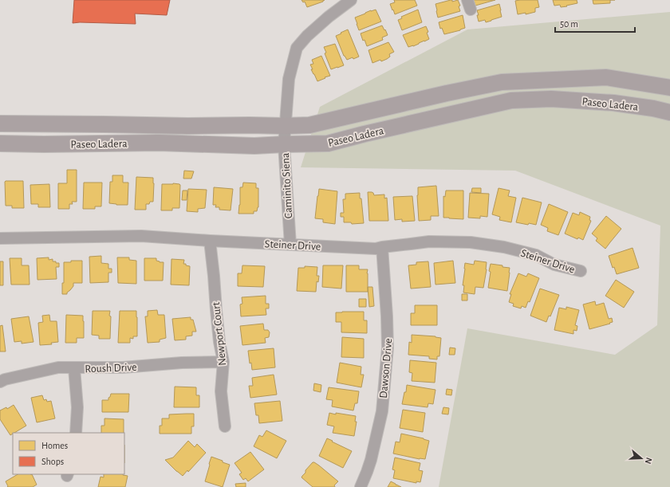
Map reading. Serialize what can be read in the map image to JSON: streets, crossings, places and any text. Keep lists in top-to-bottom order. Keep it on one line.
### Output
{"streets":{"main road":["Paseo Ladera"],"street":["Caminito Siena","Steiner Drive","Newport Court","Roush Drive","Dawson Drive"]},"crossings":[["Paseo Ladera","Caminito Siena"],["Caminito Siena","Steiner Drive"],["Steiner Drive","Newport Court"],["Steiner Drive","Dawson Drive"],["Newport Court","Roush Drive"]],"legend":["Homes","Shops"],"scale_bar":"50 m","north":"right"}
